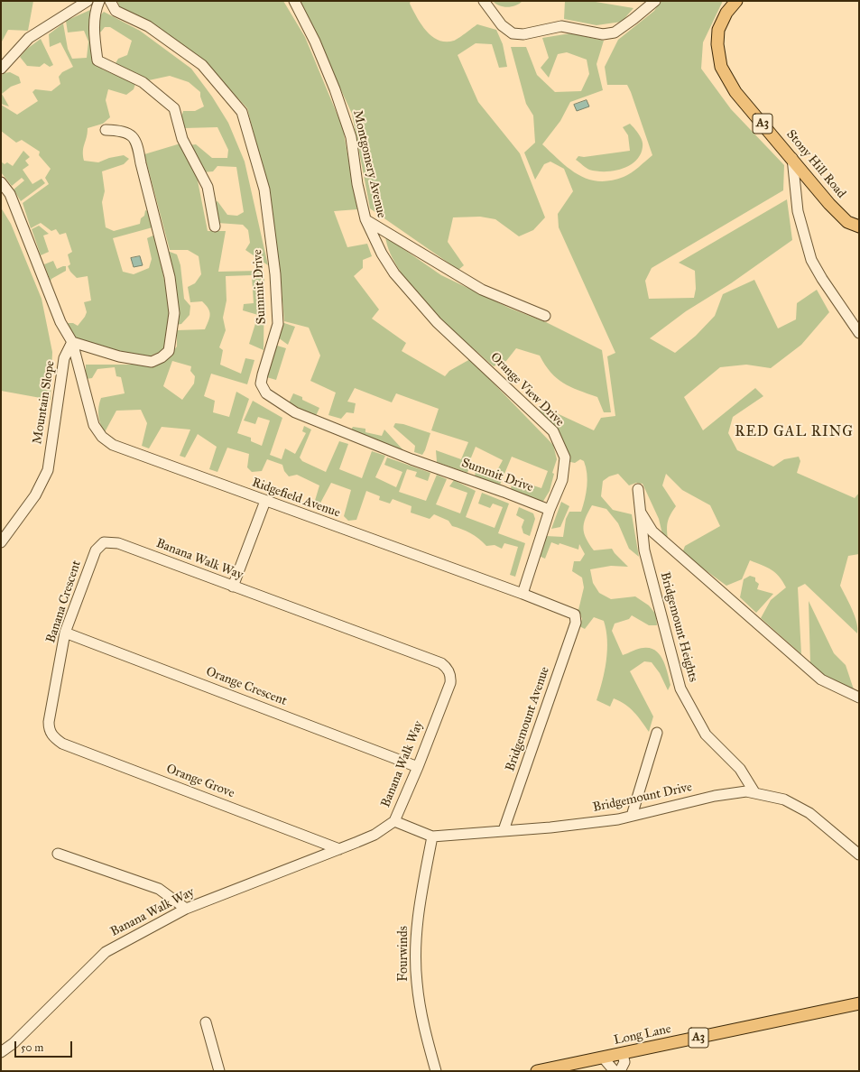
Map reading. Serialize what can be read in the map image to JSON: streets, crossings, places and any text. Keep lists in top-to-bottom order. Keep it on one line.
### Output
{"streets":{"main road":["A3","Stony Hill Road","Long Lane"],"street":["Montgomery Avenue","Summit Drive","Orange View Drive","Mountain Slope","Ridgefield Avenue","Banana Walk Way","Banana Crescent","Bridgemount Heights","Orange Crescent","Bridgemount Avenue","Orange Grove","Bridgemount Drive","Fourwinds"]},"crossings":[["Montgomery Avenue","Orange View Drive"],["Summit Drive","Orange View Drive"],["Orange View Drive","Ridgefield Avenue"],["Mountain Slope","Ridgefield Avenue"],["Ridgefield Avenue","Bridgemount Avenue"],["Banana Walk Way","Banana Crescent"],["Banana Walk Way","Orange Crescent"],["Banana Walk Way","Orange Grove"],["Banana Walk Way","Bridgemount Drive"],["Banana Crescent","Orange Crescent"],["Banana Crescent","Orange Grove"],["Bridgemount Heights","Bridgemount Drive"],["Bridgemount Avenue","Bridgemount Drive"],["Bridgemount Drive","Fourwinds"]],"districts":["RED GAL RING"],"scale_bar":"50 m"}
